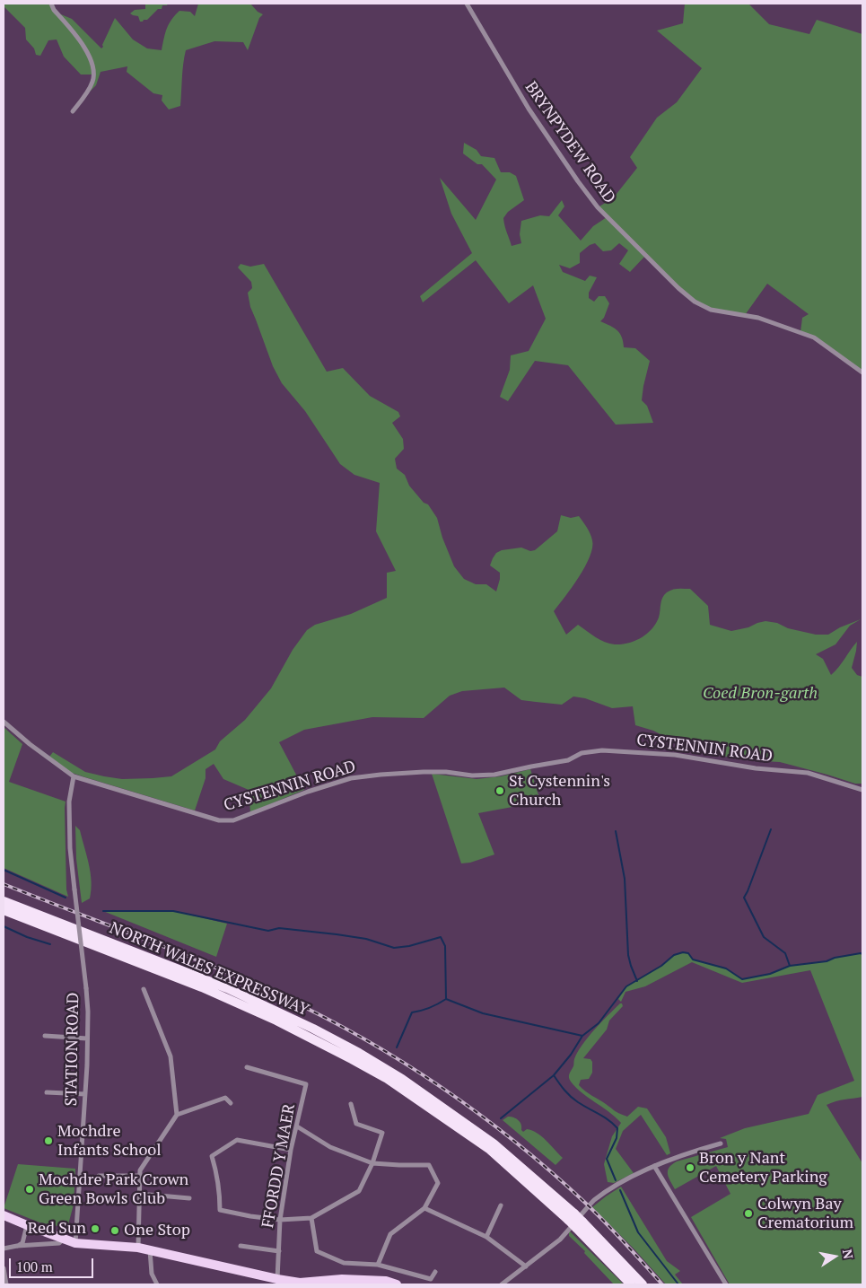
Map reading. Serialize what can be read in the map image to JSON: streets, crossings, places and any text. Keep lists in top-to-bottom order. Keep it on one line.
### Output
{"streets":{"highway":["NORTH WALES EXPRESSWAY"],"street":["BRYNPYDEW ROAD","CYSTENNIN ROAD","STATION ROAD","FFORDD Y MAER"]},"crossings":[["CYSTENNIN ROAD","STATION ROAD"]],"parks":["Coed Bron-garth"],"places":["St Cystennin's Church","Mochdre Infants School","Bron y Nant Cemetery Parking","Mochdre Park Crown Green Bowls Club","Colwyn Bay Crematorium","Red Sun","One Stop"],"scale_bar":"100 m","north":"right"}
